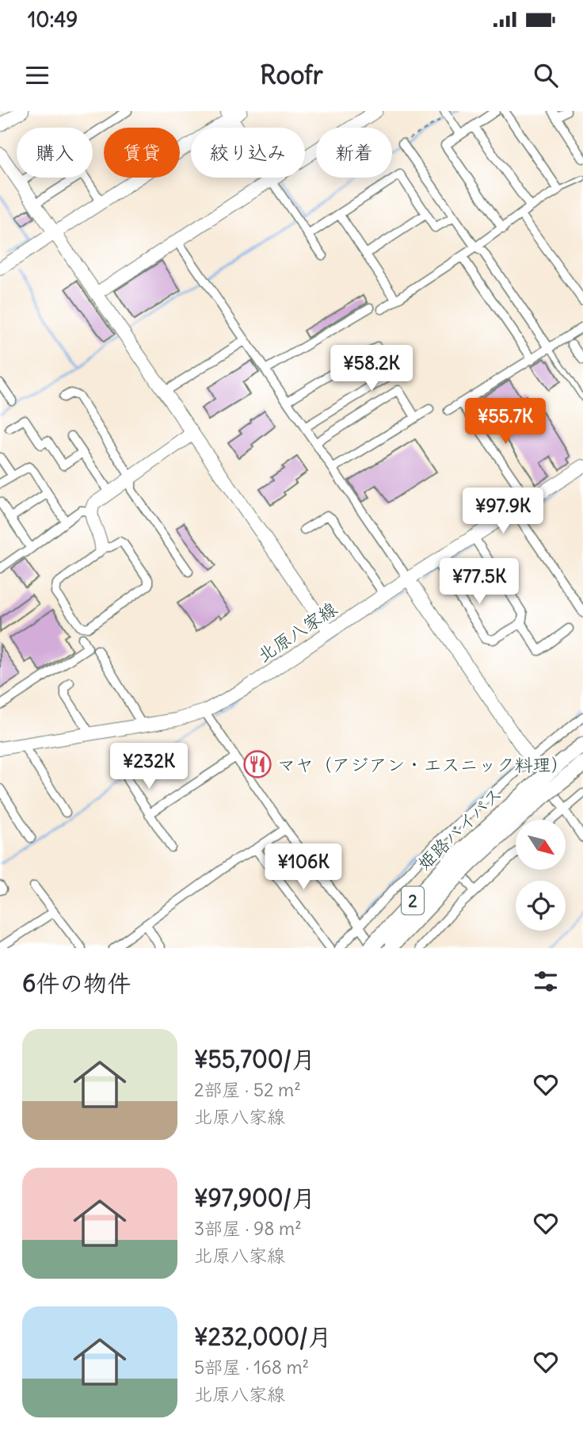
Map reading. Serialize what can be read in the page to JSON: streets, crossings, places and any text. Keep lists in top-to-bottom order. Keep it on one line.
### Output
{"streets":{"highway":["姫路バイパス","2"],"street":["北原八家線"]},"places":{"restaurant":["マヤ（アジアン・エスニック料理）"]},"north":"bottom right","page":{"status":"10:49","header":"Roofr","chip":["購入","賃貸","絞り込み","新着"],"price":["¥58.2K","¥55.7K","¥97.9K","¥77.5K","¥232K","¥106K"],"heading":"6件の物件","list":[{"name":"¥55,700/月","note":"2部屋 · 52 m² · 北原八家線"},{"name":"¥97,900/月","note":"3部屋 · 98 m² · 北原八家線"},{"name":"¥232,000/月","note":"5部屋 · 168 m² · 北原八家線"}]}}
